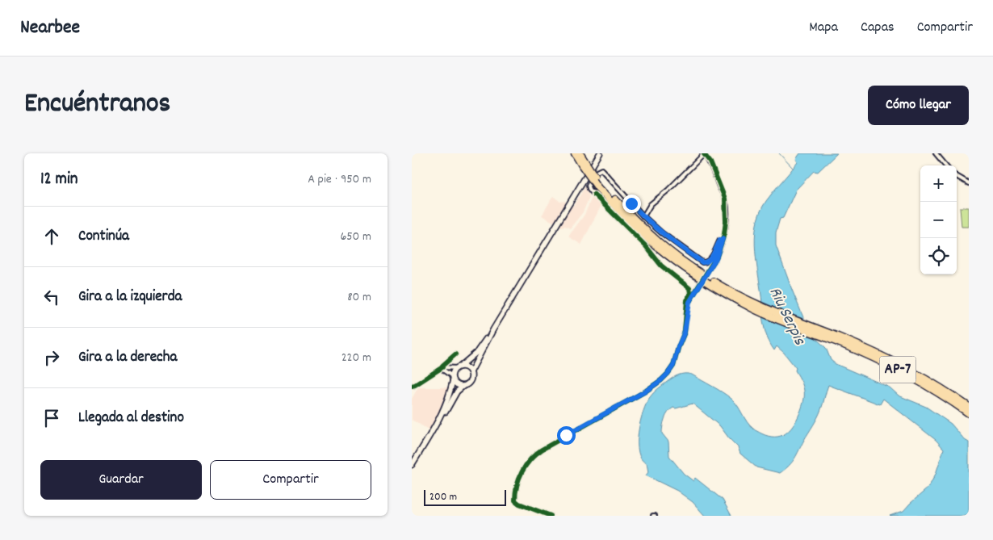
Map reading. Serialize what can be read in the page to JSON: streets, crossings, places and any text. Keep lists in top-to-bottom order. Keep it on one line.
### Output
{"streets":{"highway":["AP-7"]},"water":["Riu Serpis"],"scale_bar":"200 m","page":{"header":"Nearbee","nav":["Mapa","Capas","Compartir"],"title":"Encuéntranos","buttons":["Cómo llegar",["Guardar","Compartir"]],"heading":["12 min","A pie · 950 m"],"map_buttons":["+","−"],"list":[["Continúa","650 m"],["Gira a la izquierda","80 m"],["Gira a la derecha","220 m"],"Llegada al destino"],"scale":"200 m"}}
